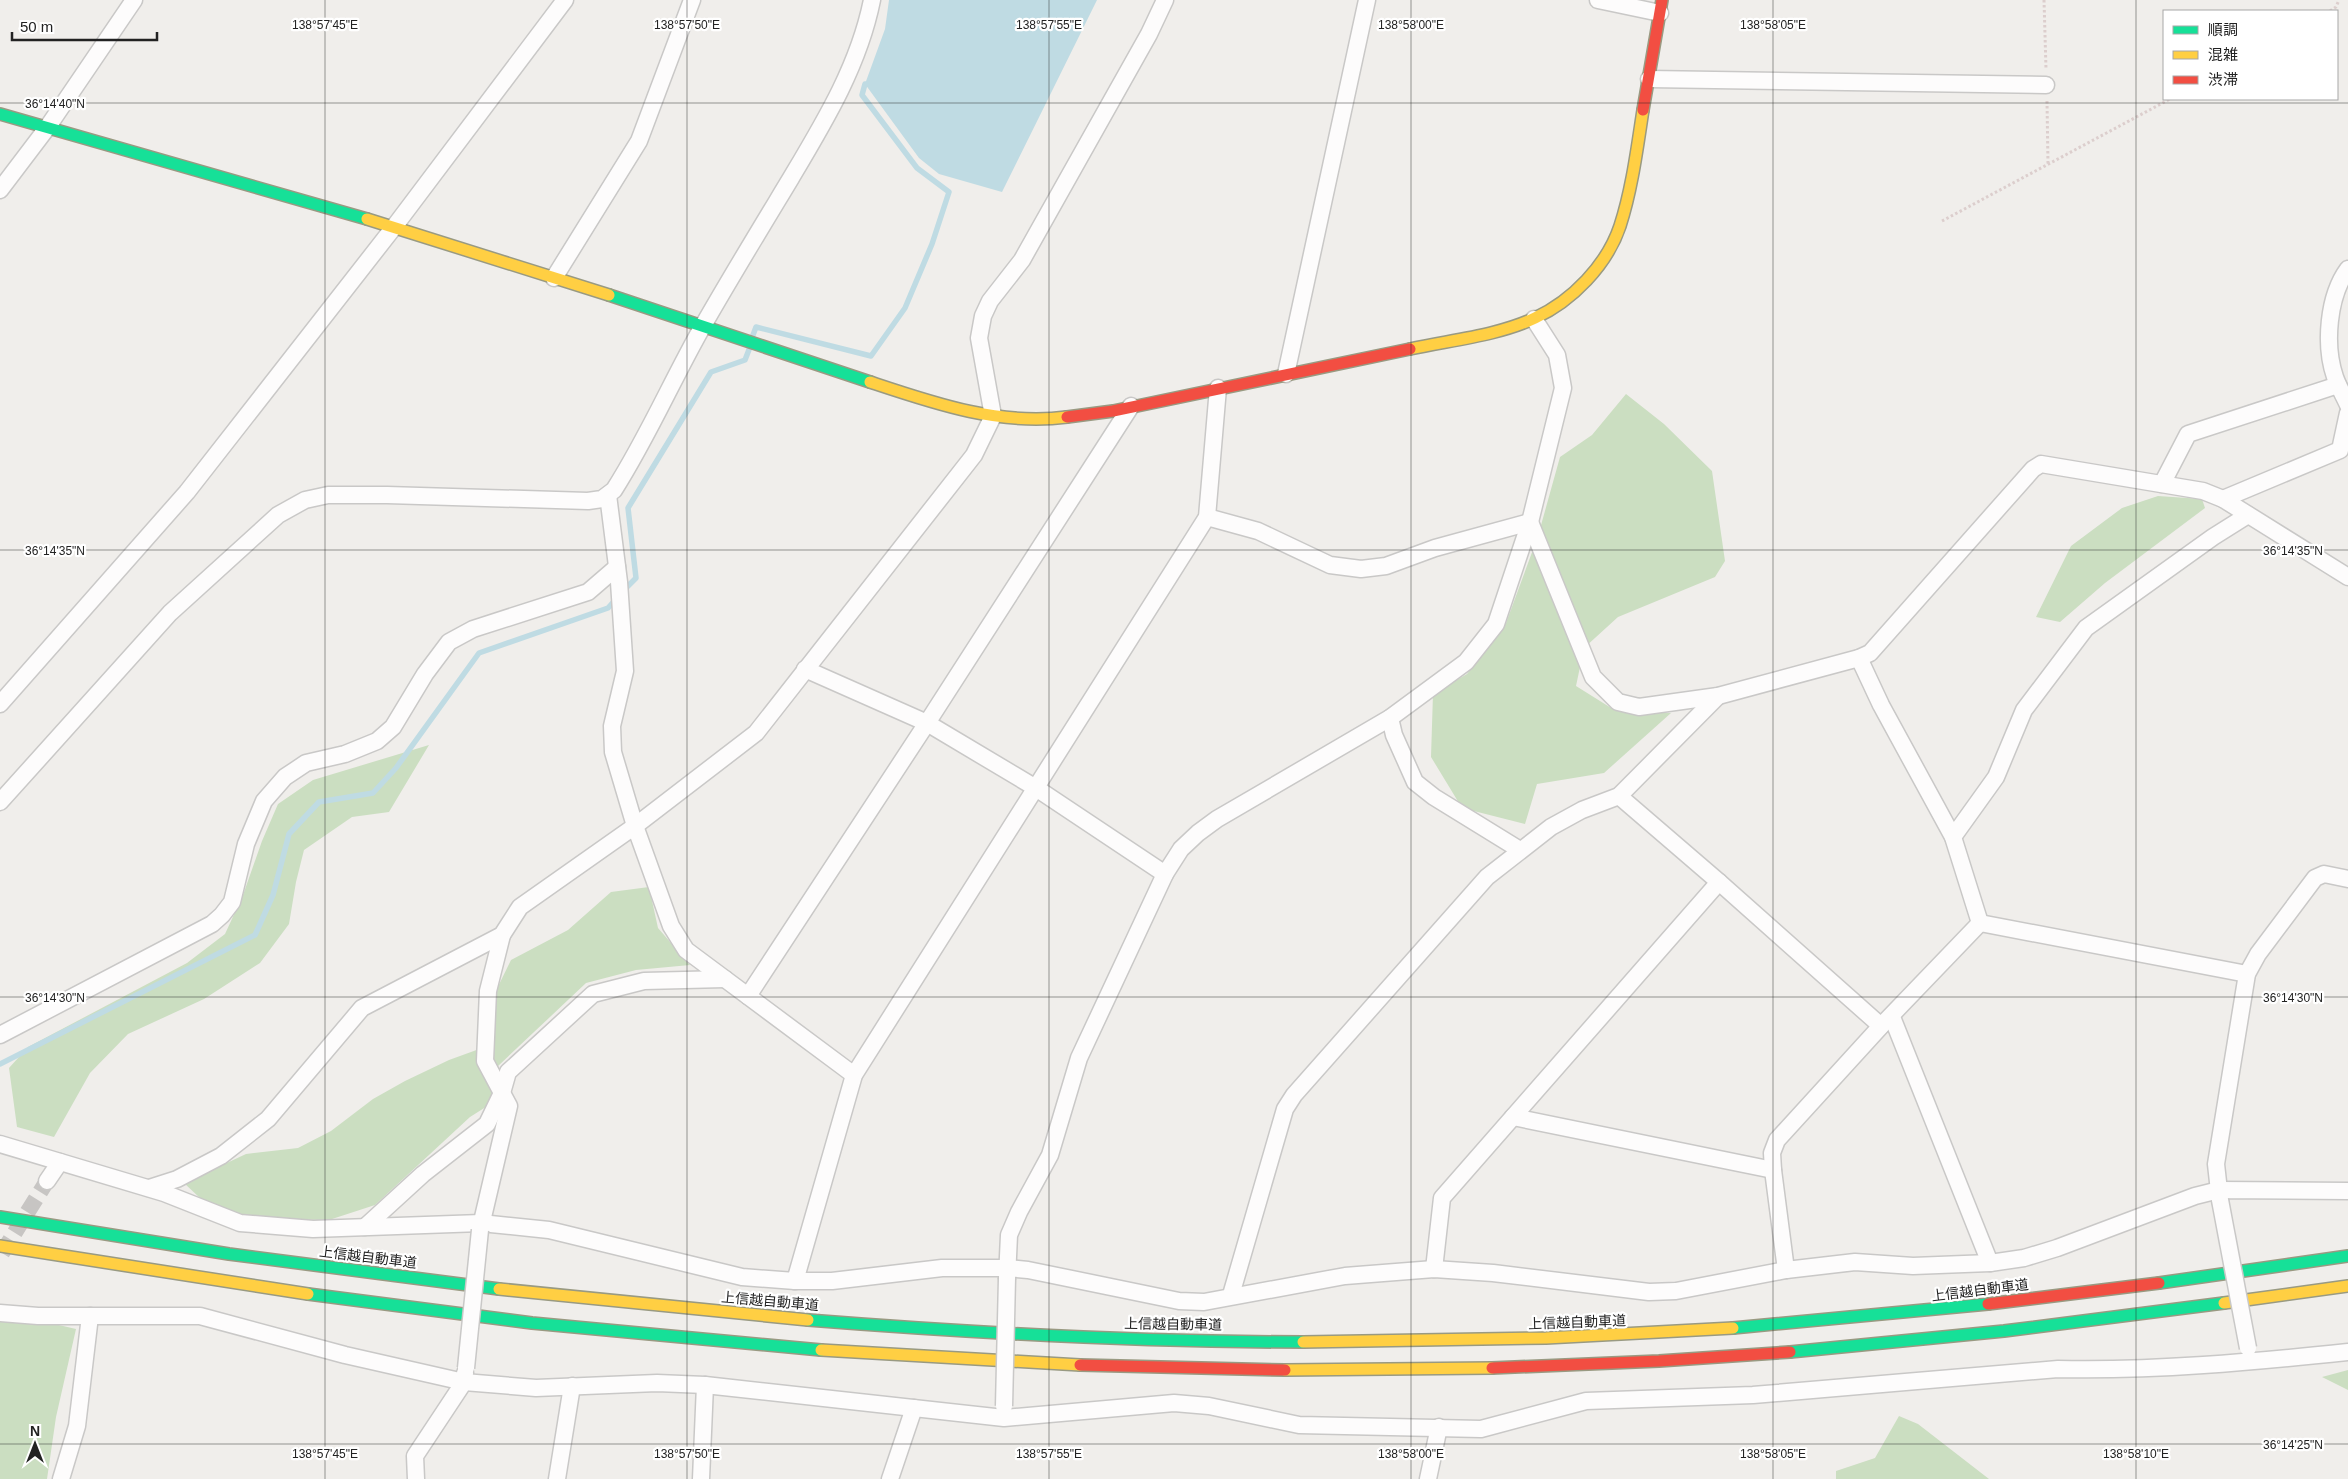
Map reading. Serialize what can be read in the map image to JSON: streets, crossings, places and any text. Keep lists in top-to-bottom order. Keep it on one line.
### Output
{"streets":{"main road":["上信越自動車道"]},"legend":["順調","混雑","渋滞"],"scale_bar":"50 m","north":"top","coordinates":["138°57'45\"E","138°57'50\"E","138°57'55\"E","138°58'00\"E","138°58'05\"E","36°14'40\"N","36°14'35\"N","36°14'30\"N","36°14'25\"N","138°58'10\"E"]}
